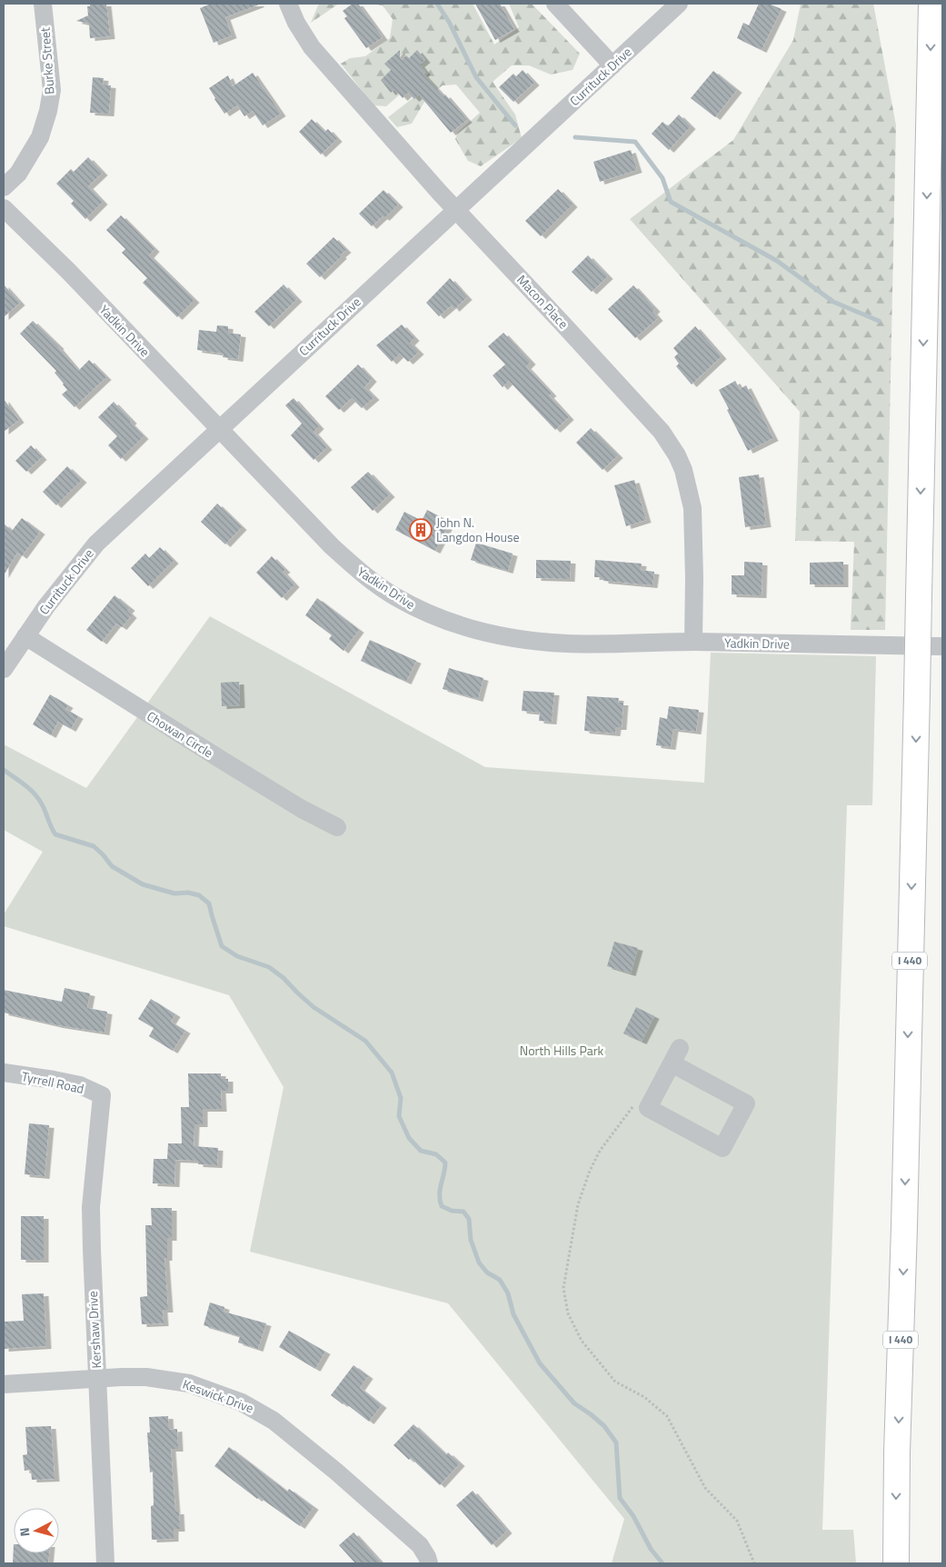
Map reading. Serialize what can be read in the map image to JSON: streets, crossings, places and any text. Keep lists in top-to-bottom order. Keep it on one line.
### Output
{"streets":{"highway":["I 440"],"street":["Burke Street","Currituck Drive","Macon Place","Yadkin Drive","Chowan Circle","Tyrrell Road","Kershaw Drive","Keswick Drive"]},"crossings":[["Currituck Drive","Macon Place"],["Currituck Drive","Yadkin Drive"],["Currituck Drive","Chowan Circle"],["Macon Place","Yadkin Drive"],["Tyrrell Road","Kershaw Drive"],["Kershaw Drive","Keswick Drive"]],"parks":["North Hills Park"],"places":{"building":["John N. Langdon House"]},"north":"left"}
